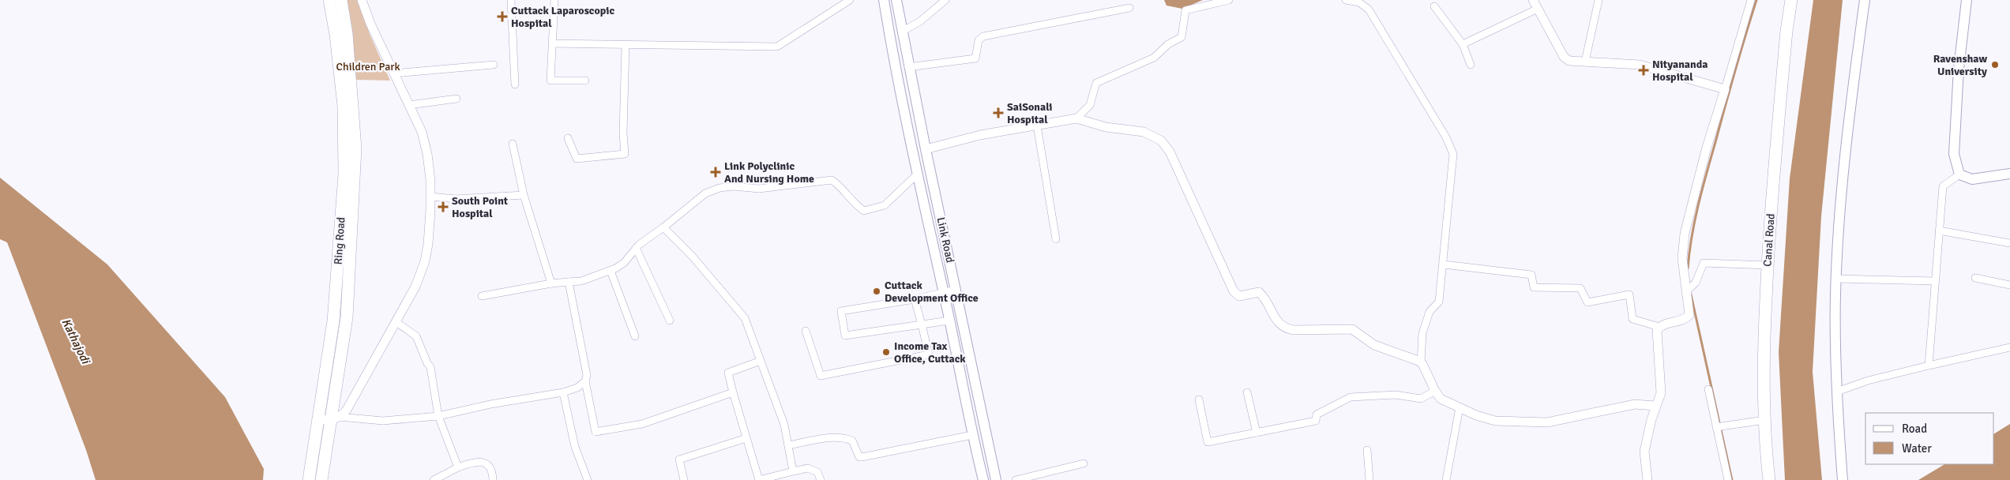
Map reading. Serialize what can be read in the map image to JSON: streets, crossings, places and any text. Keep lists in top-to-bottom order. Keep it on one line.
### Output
{"streets":{"main road":["Link Road","Canal Road","Ring Road"]},"water":["Kathajodi"],"parks":["Children Park"],"places":{"health":["Cuttack Laparoscopic Hospital","Nityananda Hospital","SaiSonali Hospital","Link Polyclinic And Nursing Home","South Point Hospital"],"other":["Ravenshaw University","Cuttack Development Office","Income Tax Office, Cuttack"]},"legend":["Road","Water"]}
